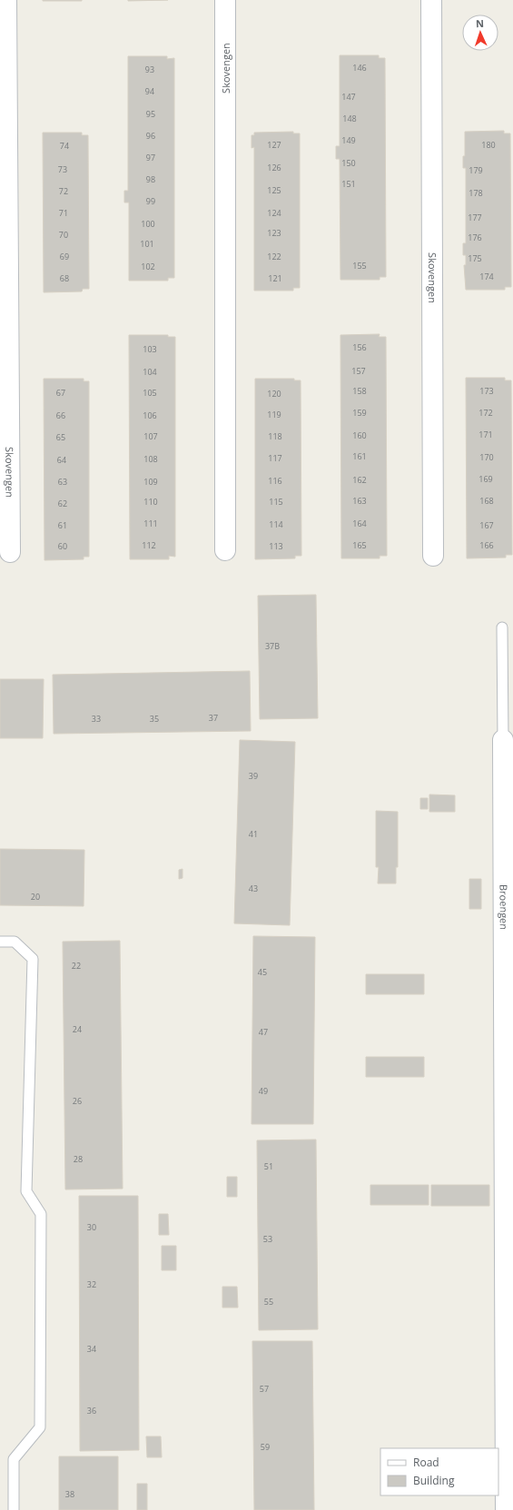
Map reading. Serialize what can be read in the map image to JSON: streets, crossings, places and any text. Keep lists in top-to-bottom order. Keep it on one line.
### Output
{"streets":{"street":["Skovengen","Broengen"]},"house_numbers":["146","93","94","147","95","148","96","149","127","180","74","97","150","126","73","179","98","151","125","72","178","99","71","124","177","100","123","70","176","101","69","122","175","155","102","174","68","121","156","103","157","104","158","173","67","105","120","159","172","119","66","106","171","160","107","118","65","161","170","117","108","64","169","162","116","63","109","163","168","110","115","62","111","164","114","61","167","112","165","166","60","113","37B","37","33","35","39","41","43","20","22","45","24","47","49","26","28","51","30","53","32","55","34","57","36","59","38"],"legend":["Road","Building"],"north":"top"}
